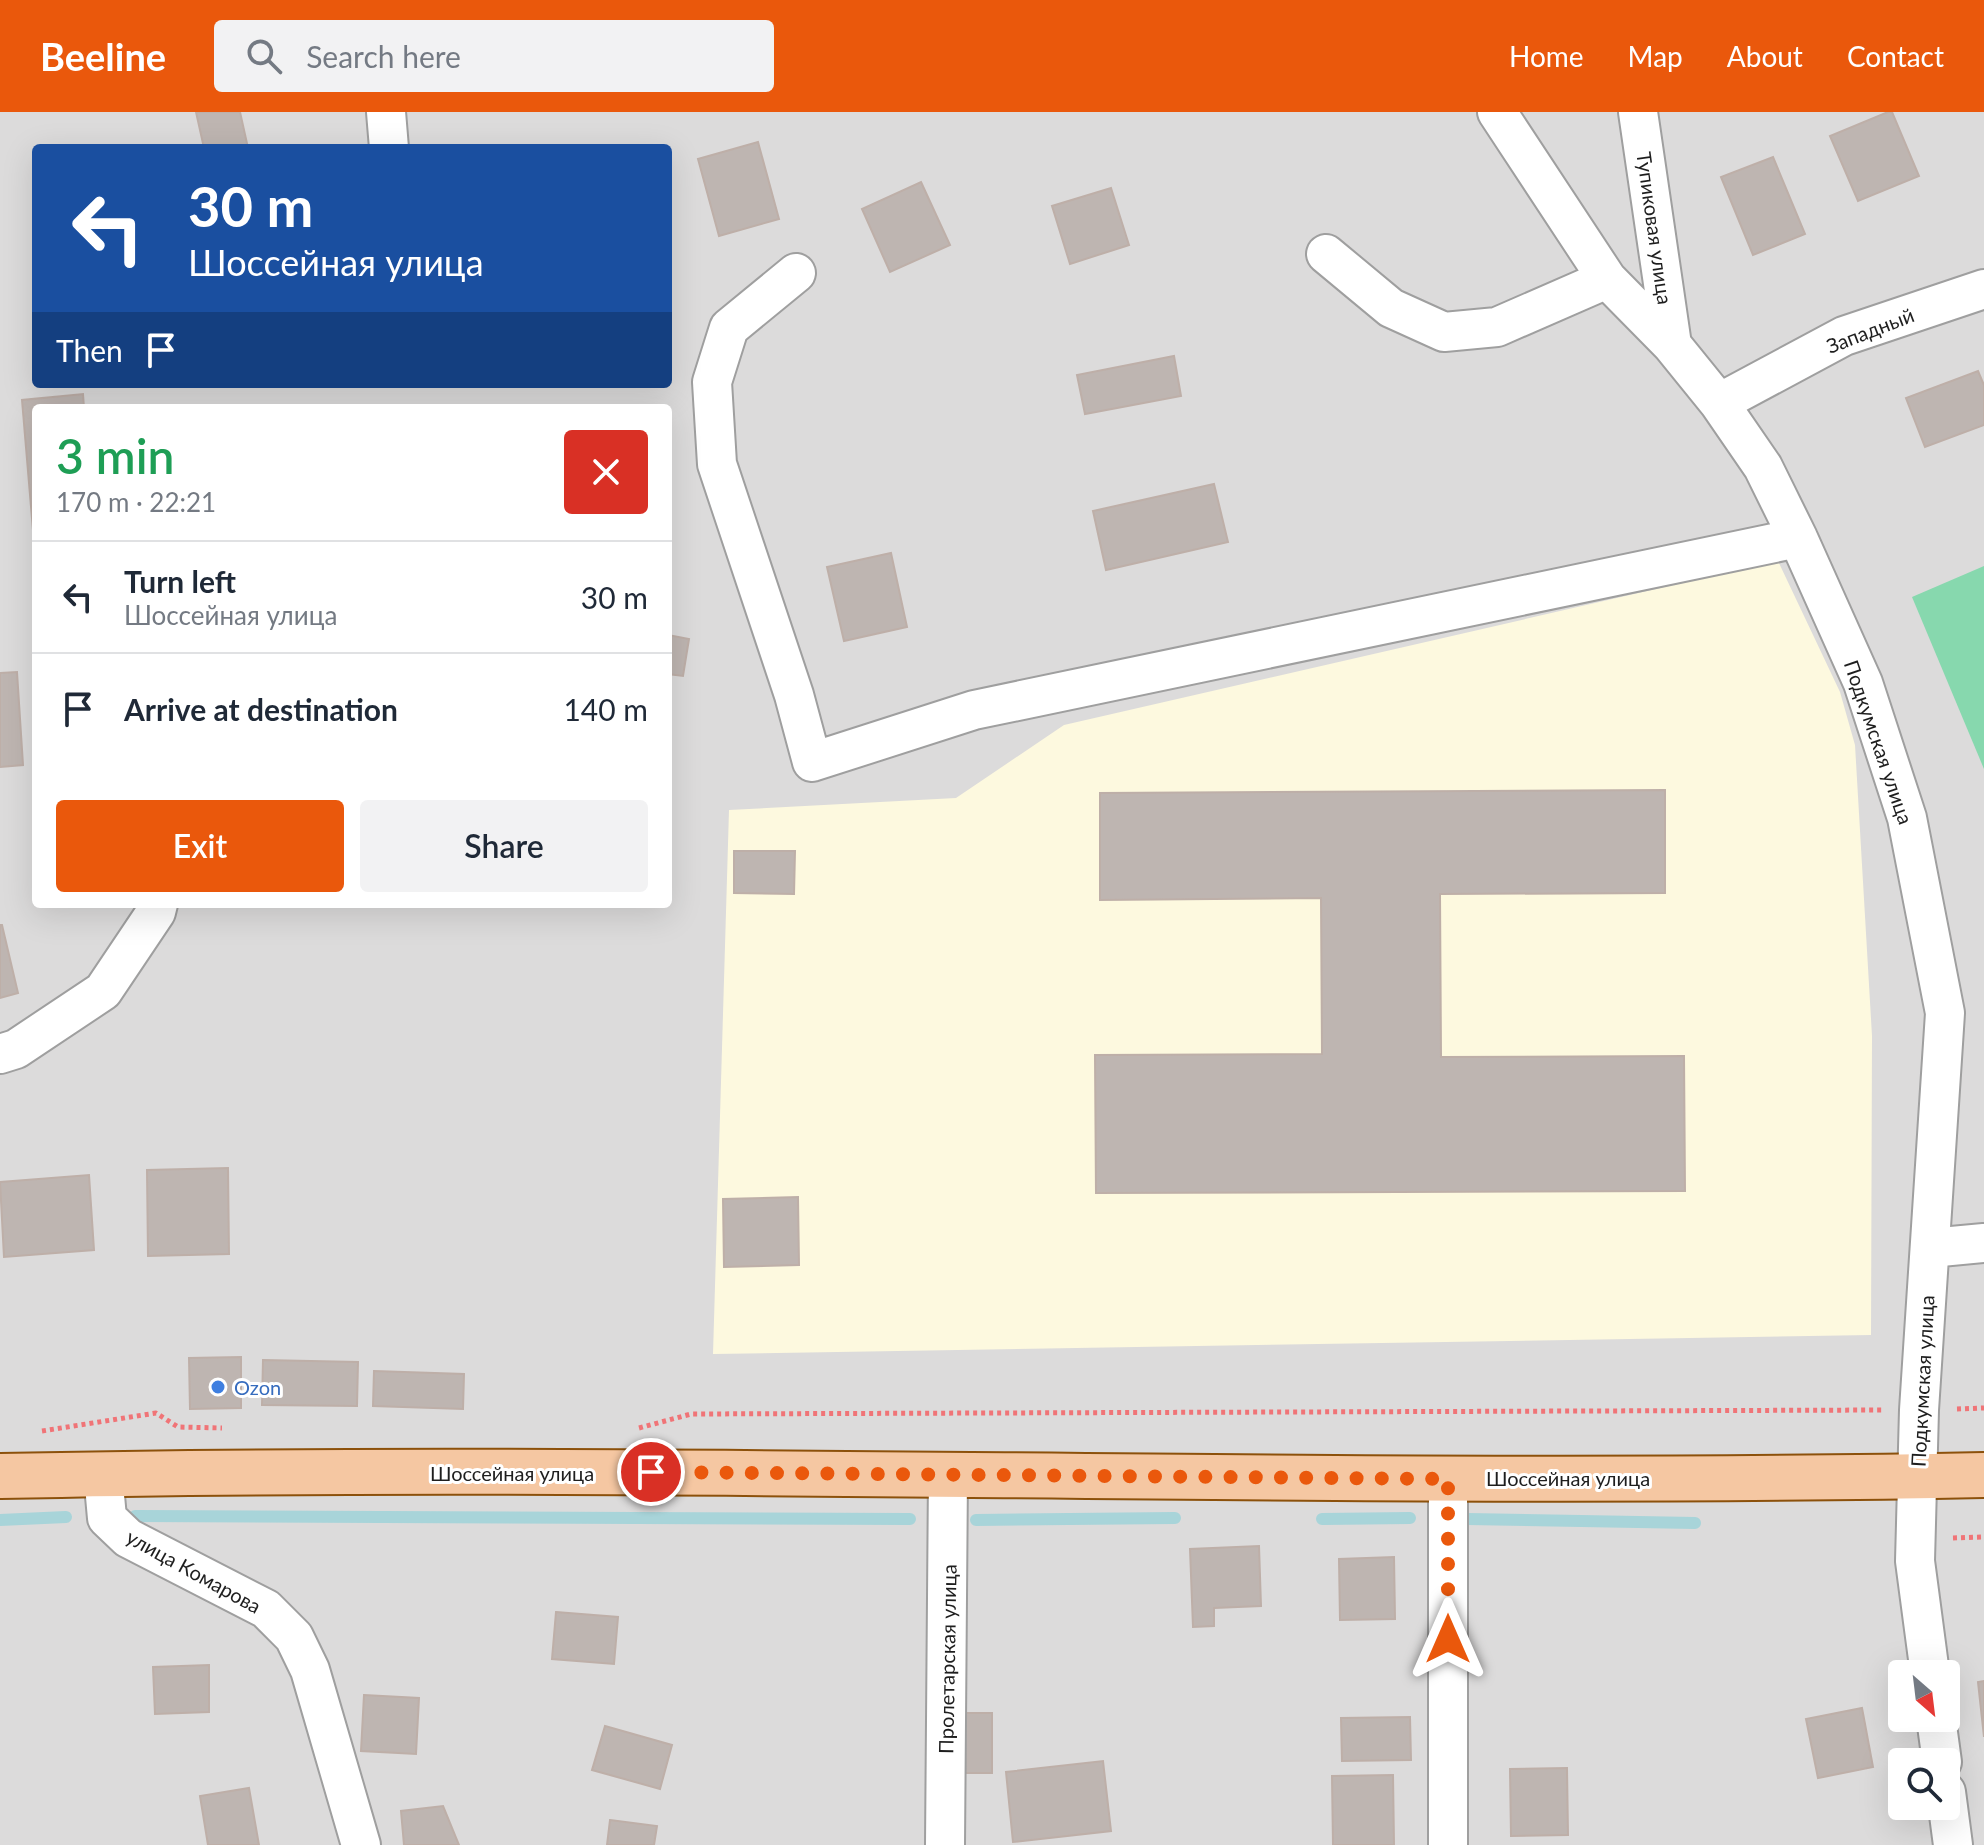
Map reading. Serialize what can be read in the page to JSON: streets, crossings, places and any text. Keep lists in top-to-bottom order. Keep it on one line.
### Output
{"streets":{"main road":["Шоссейная улица"],"street":["Тупиковая улица","Западный","Подкумская улица","улица Комарова","Пролетарская улица"]},"crossings":[["Тупиковая улица","Подкумская улица"],["Западный","Подкумская улица"],["Подкумская улица","Шоссейная улица"],["Шоссейная улица","улица Комарова"],["Шоссейная улица","Пролетарская улица"]],"places":["Ozon"],"north":"bottom right","page":{"header":"Beeline","search":"Search here","nav":["Home","Map","About","Contact"],"turn":["30 m","Шоссейная улица"],"then":"Then","heading":["3 min","170 m · 22:21"],"list":[{"name":"Turn left","note":"Шоссейная улица","value":"30 m"},{"name":"Arrive at destination","value":"140 m"}],"buttons":["Exit","Share"]}}
